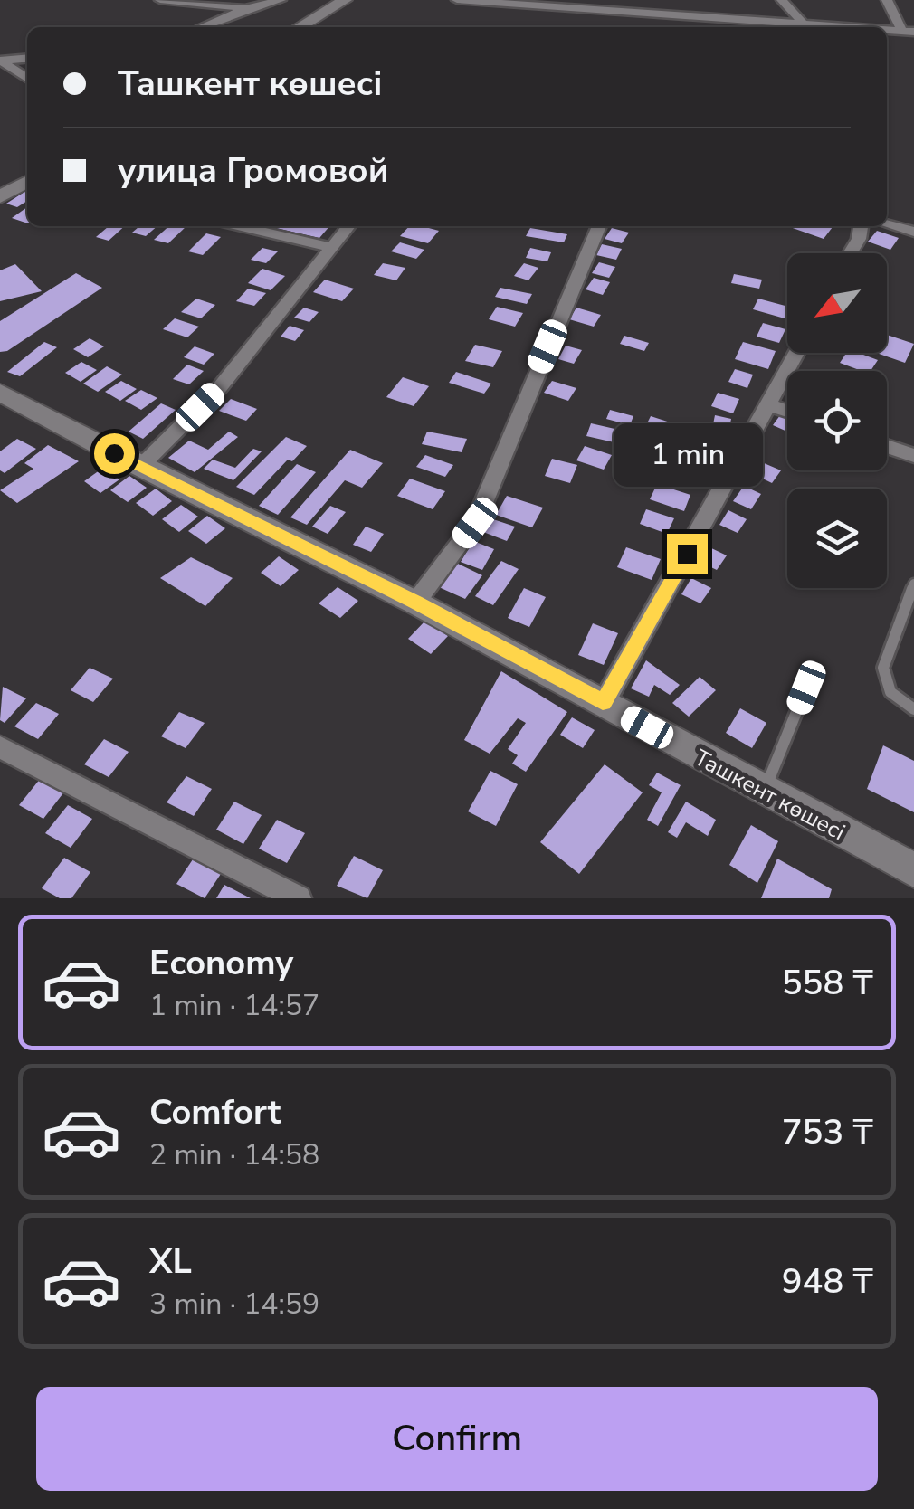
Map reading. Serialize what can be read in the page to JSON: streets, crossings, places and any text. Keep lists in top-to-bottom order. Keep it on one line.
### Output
{"streets":{"main road":["Ташкент көшесі"]},"north":"bottom left","page":{"banner":["Ташкент көшесі","улица Громовой"],"bubble":"1 min","list":[{"name":"Economy","note":"1 min · 14:57","value":"558 ₸"},{"name":"Comfort","note":"2 min · 14:58","value":"753 ₸"},{"name":"XL","note":"3 min · 14:59","value":"948 ₸"}],"buttons":"Confirm"}}
